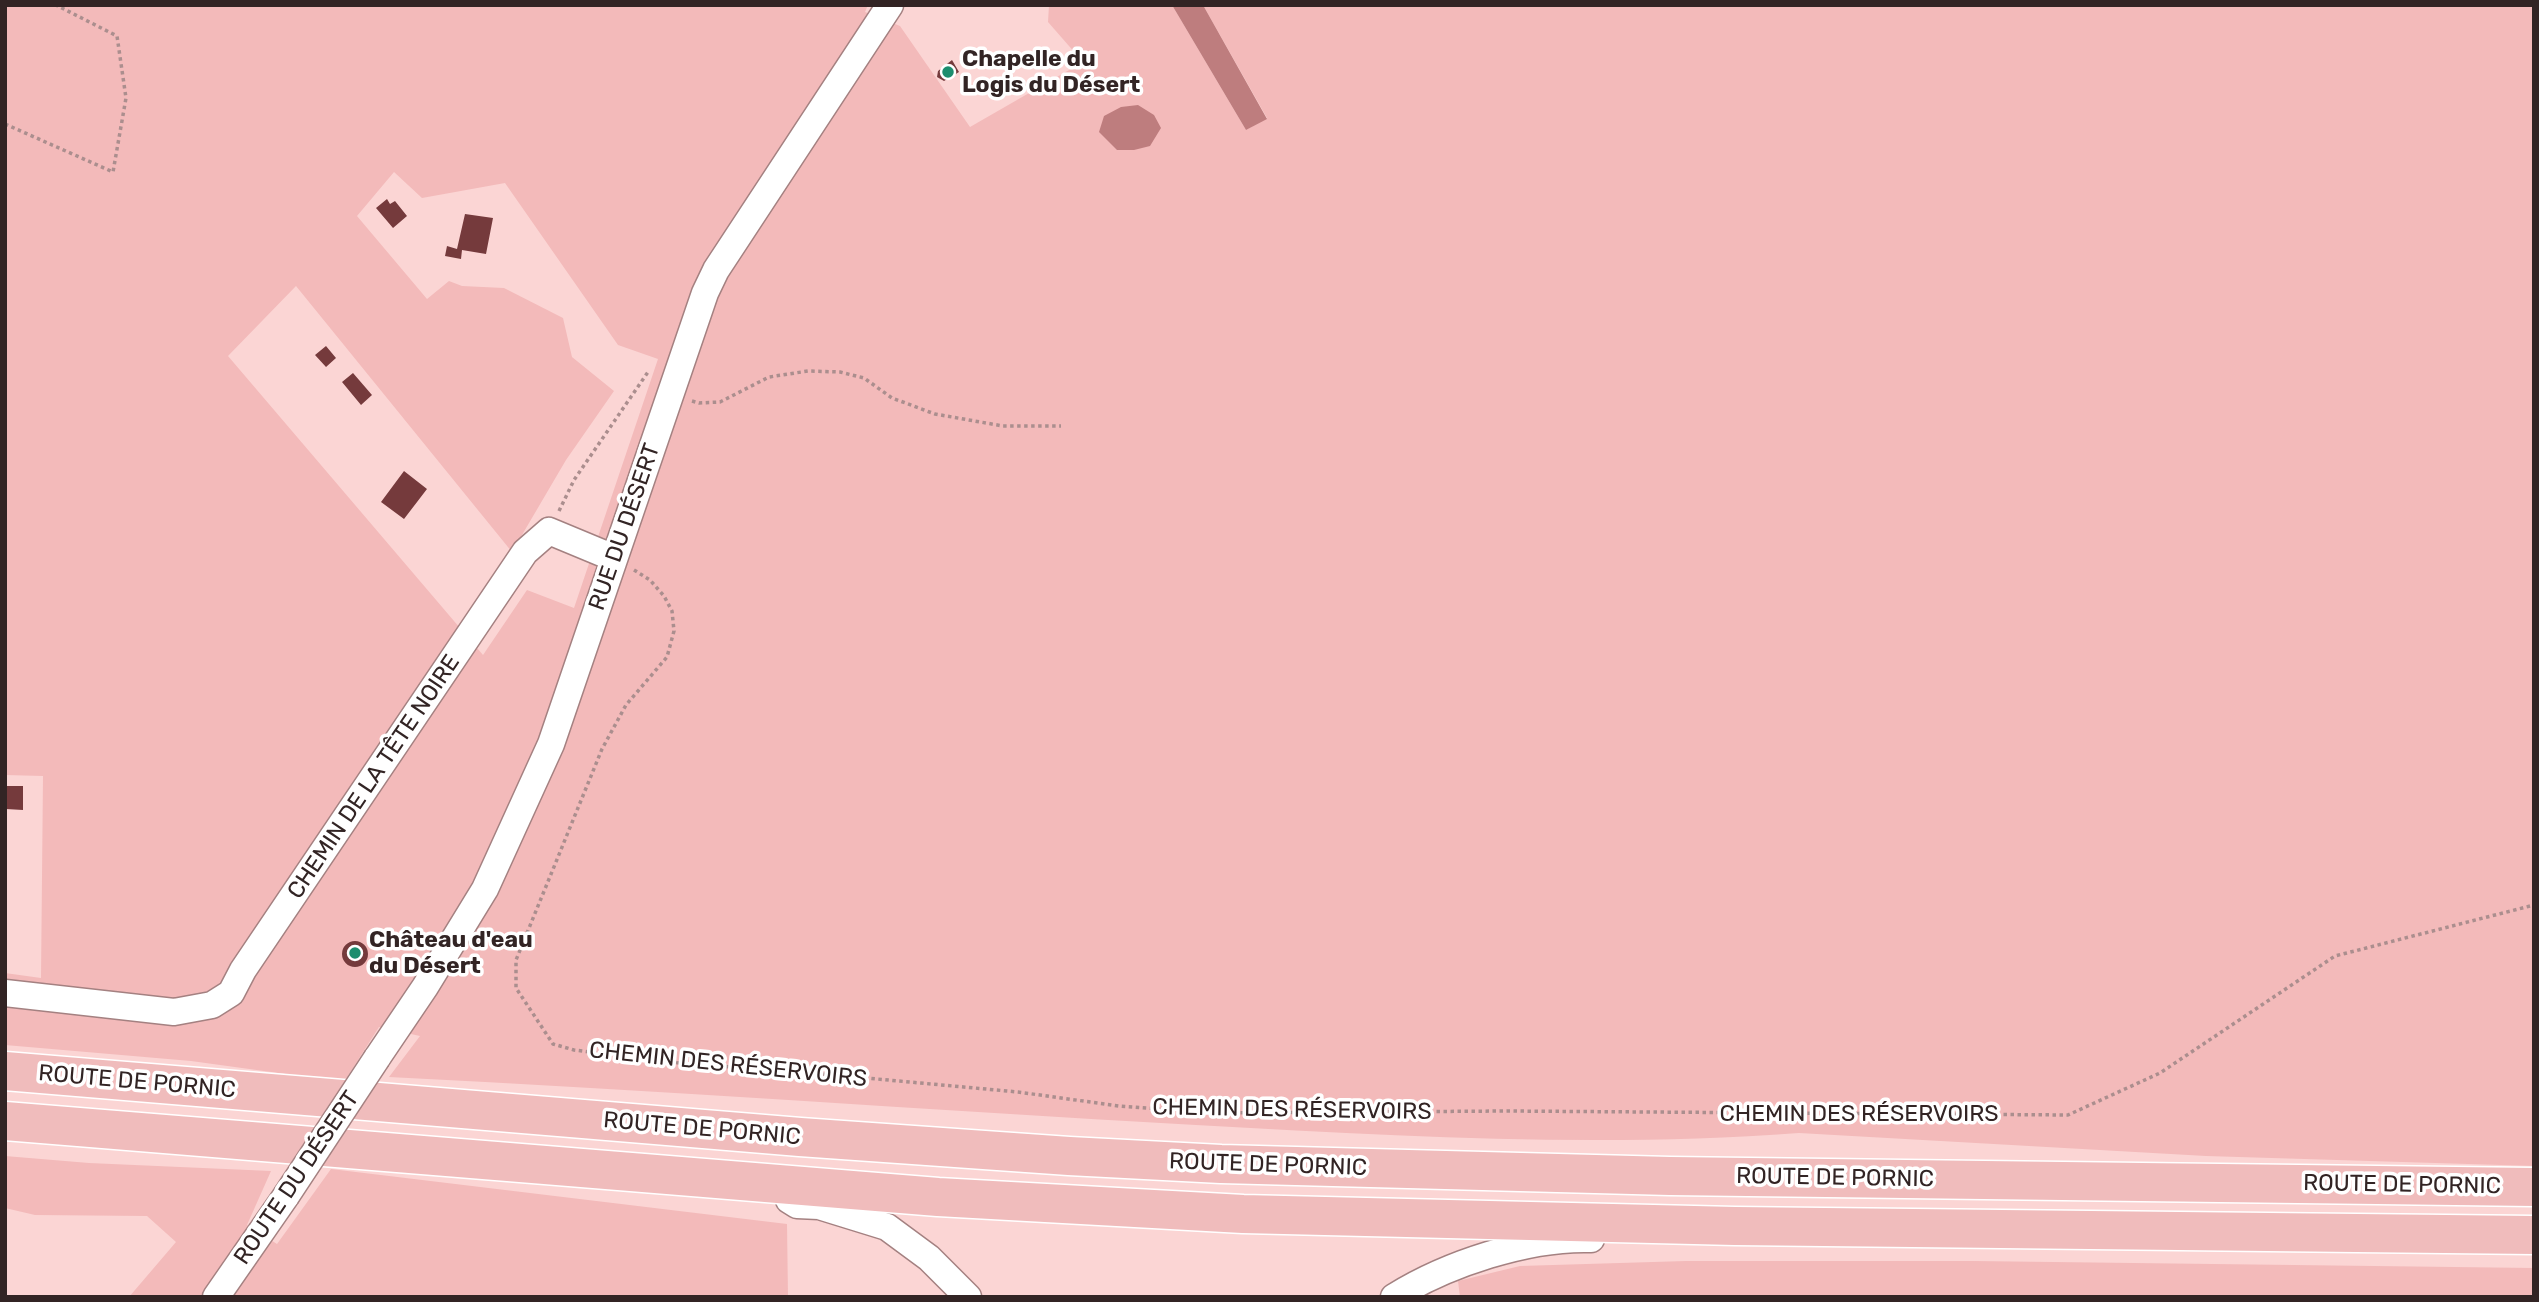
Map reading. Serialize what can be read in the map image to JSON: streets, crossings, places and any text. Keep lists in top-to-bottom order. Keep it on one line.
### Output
{"streets":{"highway":["ROUTE DE PORNIC"],"street":["RUE DU DÉSERT","CHEMIN DE LA TÊTE NOIRE","ROUTE DU DÉSERT"],"path":["CHEMIN DES RÉSERVOIRS"]},"crossings":[["RUE DU DÉSERT","CHEMIN DES RÉSERVOIRS"],["RUE DU DÉSERT","ROUTE DU DÉSERT"]],"places":["Chapelle du Logis du Désert","Château d'eau du Désert"]}
